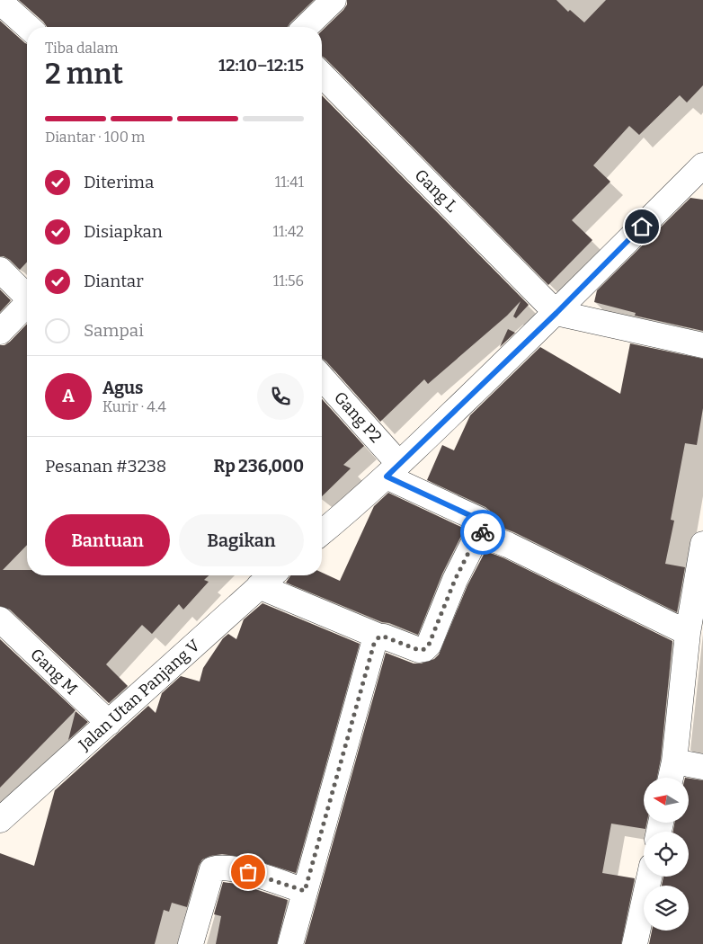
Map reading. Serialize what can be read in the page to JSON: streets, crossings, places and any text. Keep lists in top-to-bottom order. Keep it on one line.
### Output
{"streets":{"street":["Gang L","Gang P2","Gang M","Jalan Utan Panjang V"]},"crossings":[["Gang M","Jalan Utan Panjang V"]],"north":"left","page":{"heading":["2 mnt","Tiba dalam","12:10–12:15"],"panel":["Agus","Kurir · 4.4","Pesanan #3238","Rp 236,000"],"bar":"Diantar · 100 m","list":[["Diterima","11:41"],["Disiapkan","11:42"],["Diantar","11:56"],"Sampai"],"round":"A","buttons":["Bantuan","Bagikan"]}}
